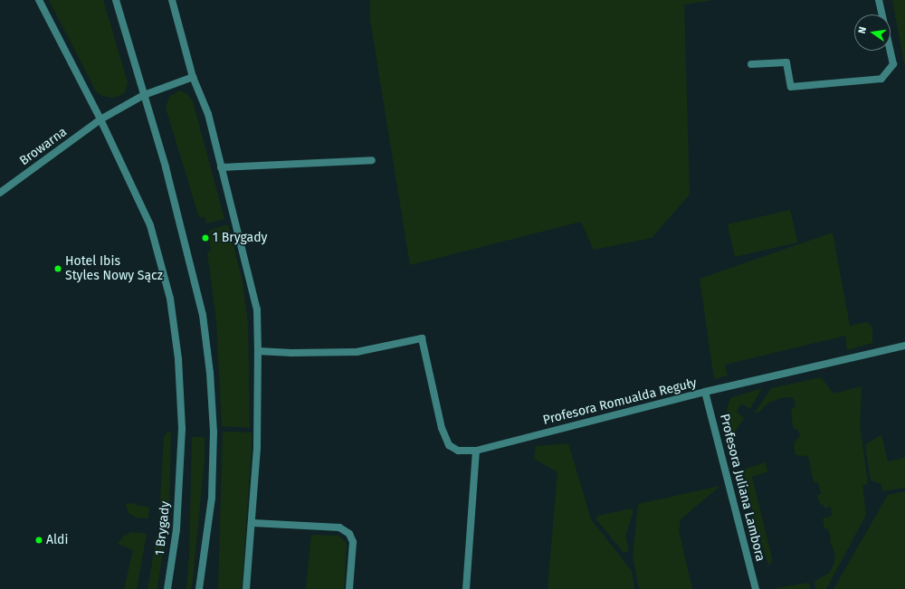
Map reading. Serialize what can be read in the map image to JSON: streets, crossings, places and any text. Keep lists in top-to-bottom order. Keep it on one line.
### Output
{"streets":{"street":["Browarna","Profesora Romualda Reguły","Profesora Juliana Lambora","1 Brygady"]},"crossings":[["Browarna","1 Brygady"],["Profesora Romualda Reguły","Profesora Juliana Lambora"]],"places":["1 Brygady","Hotel Ibis Styles Nowy Sącz","Aldi"],"north":"left"}
